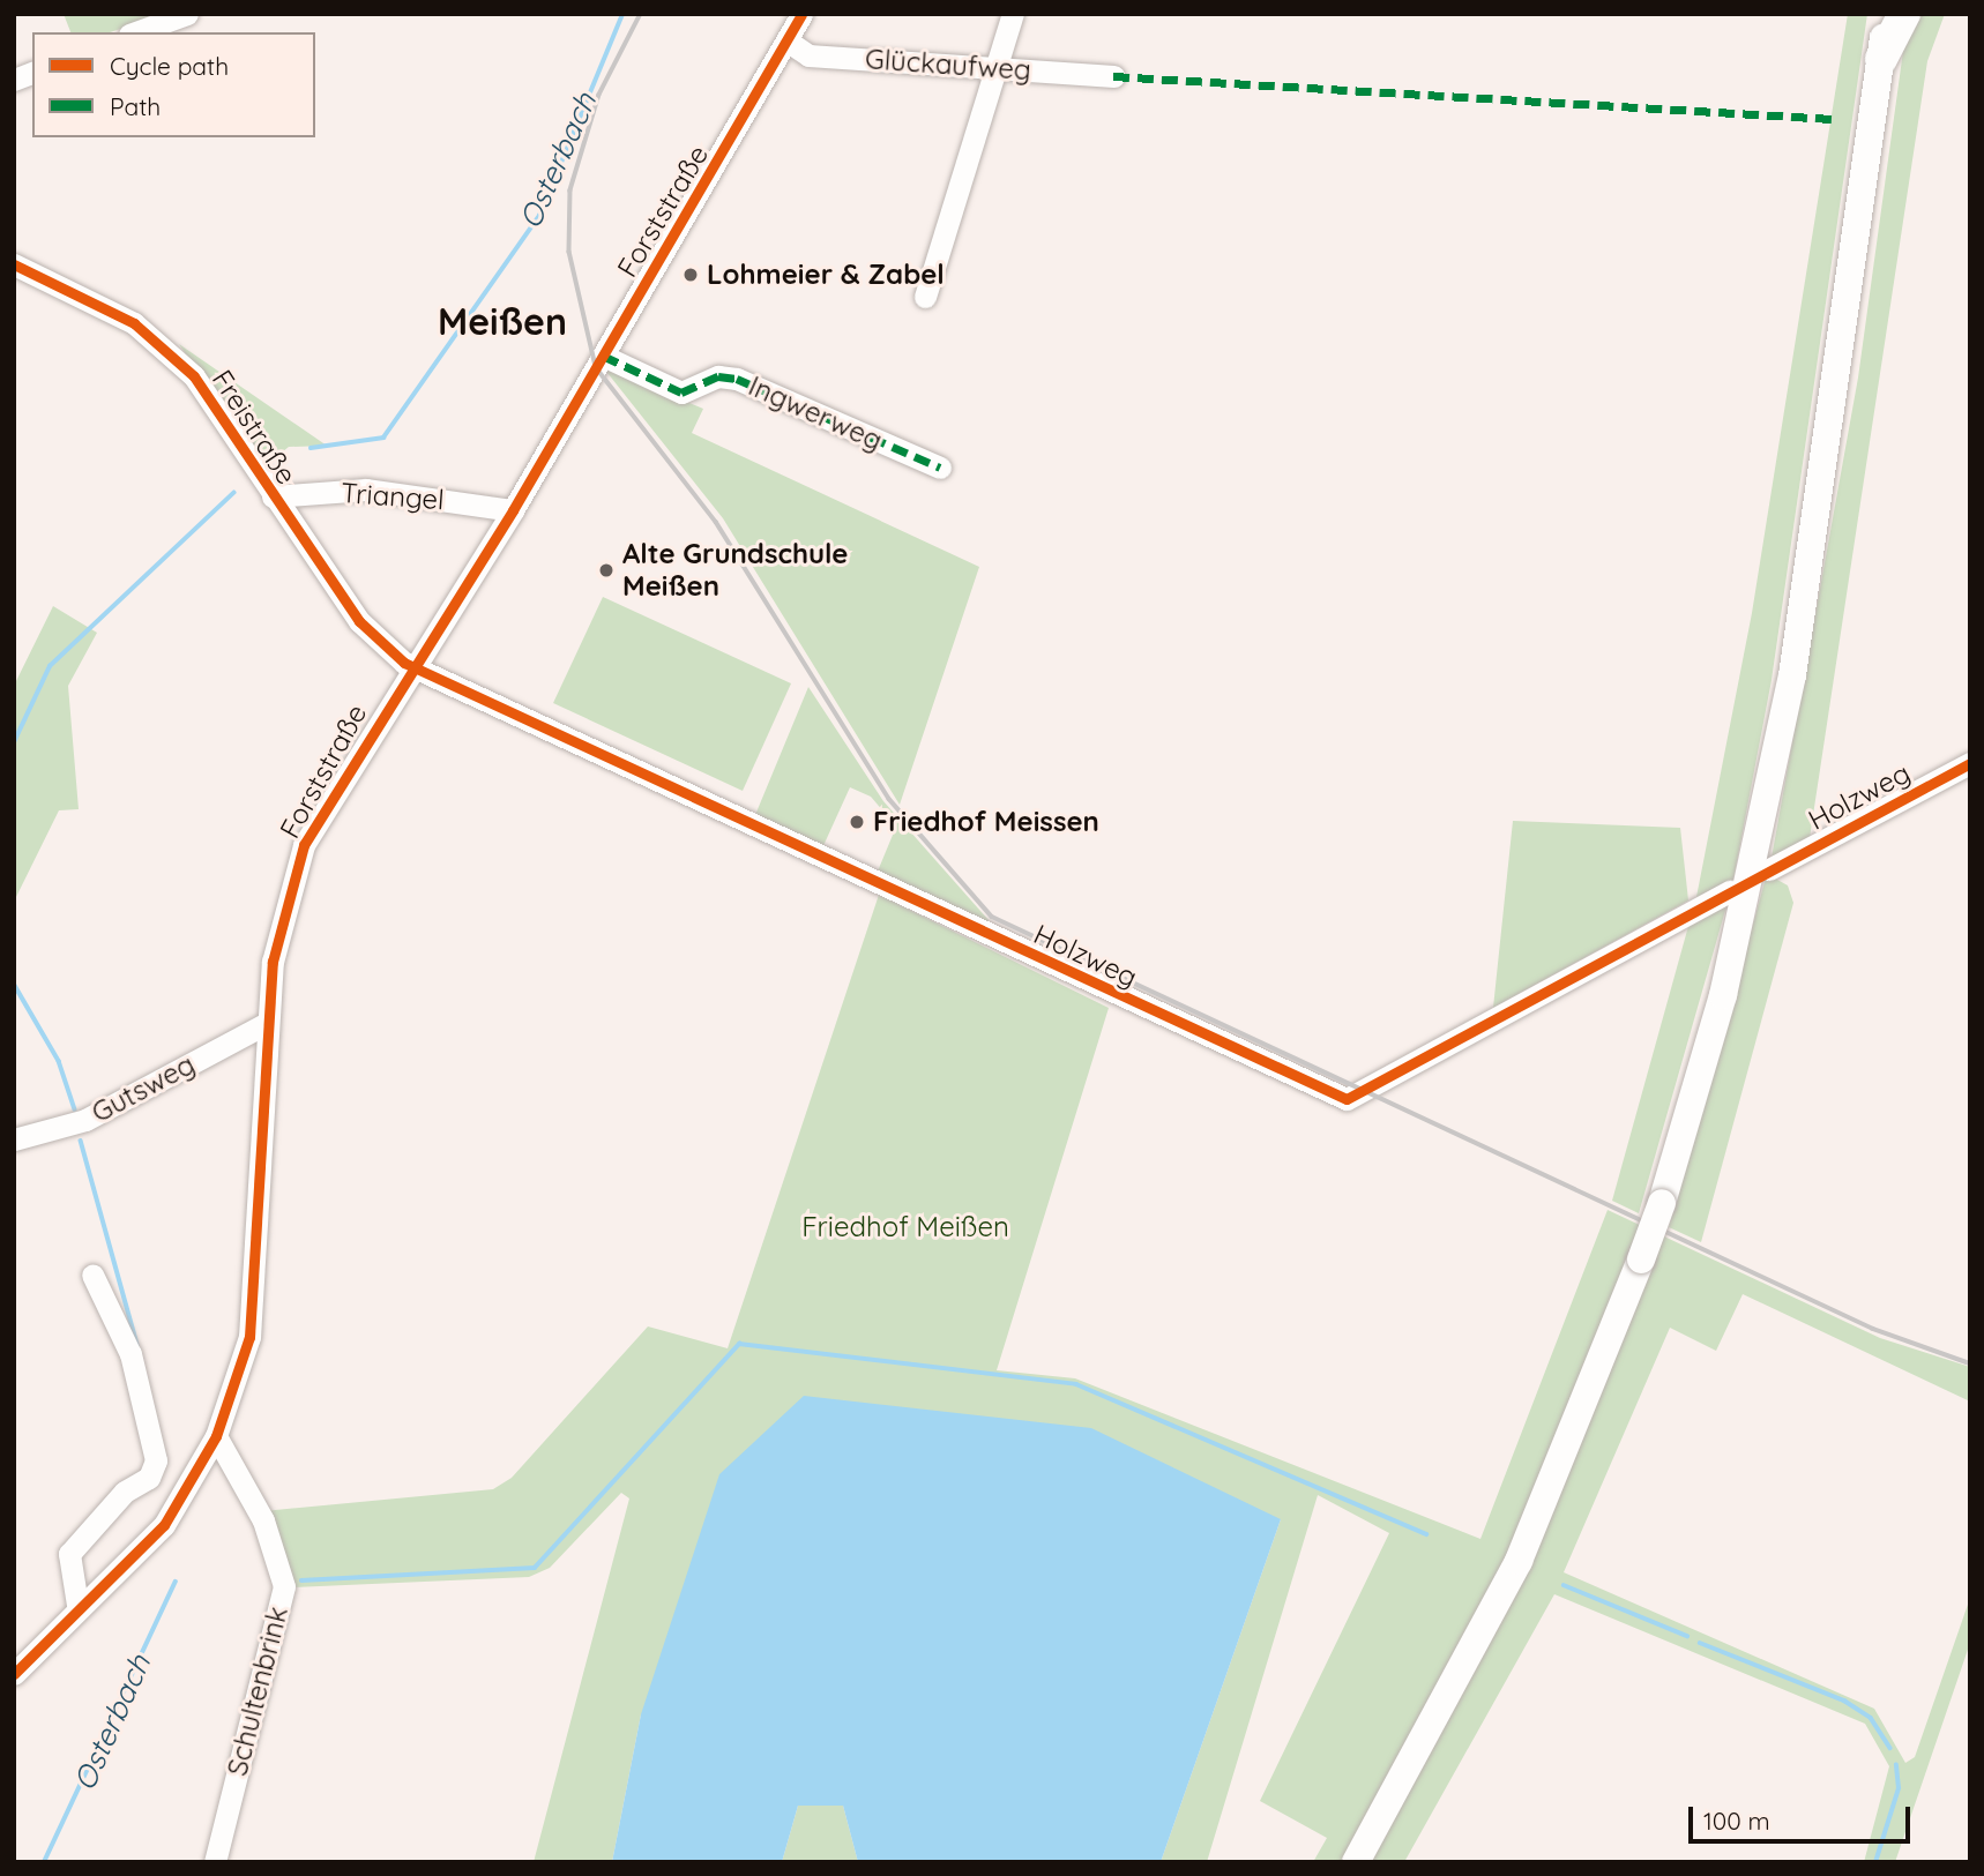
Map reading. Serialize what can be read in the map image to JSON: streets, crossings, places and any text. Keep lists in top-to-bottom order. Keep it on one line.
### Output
{"streets":{"street":["Glückaufweg","Forststraße","Ingwerweg","Freistraße","Triangel","Holzweg","Gutsweg","Schultenbrink"]},"crossings":[["Glückaufweg","Forststraße"],["Forststraße","Ingwerweg"],["Forststraße","Freistraße"],["Forststraße","Triangel"],["Forststraße","Holzweg"],["Forststraße","Gutsweg"],["Forststraße","Schultenbrink"],["Freistraße","Triangel"],["Freistraße","Holzweg"]],"districts":["Meißen"],"water":["Osterbach"],"parks":["Friedhof Meißen"],"places":["Lohmeier & Zabel","Alte Grundschule Meißen","Friedhof Meissen"],"legend":["Cycle path","Path"],"scale_bar":"100 m"}
